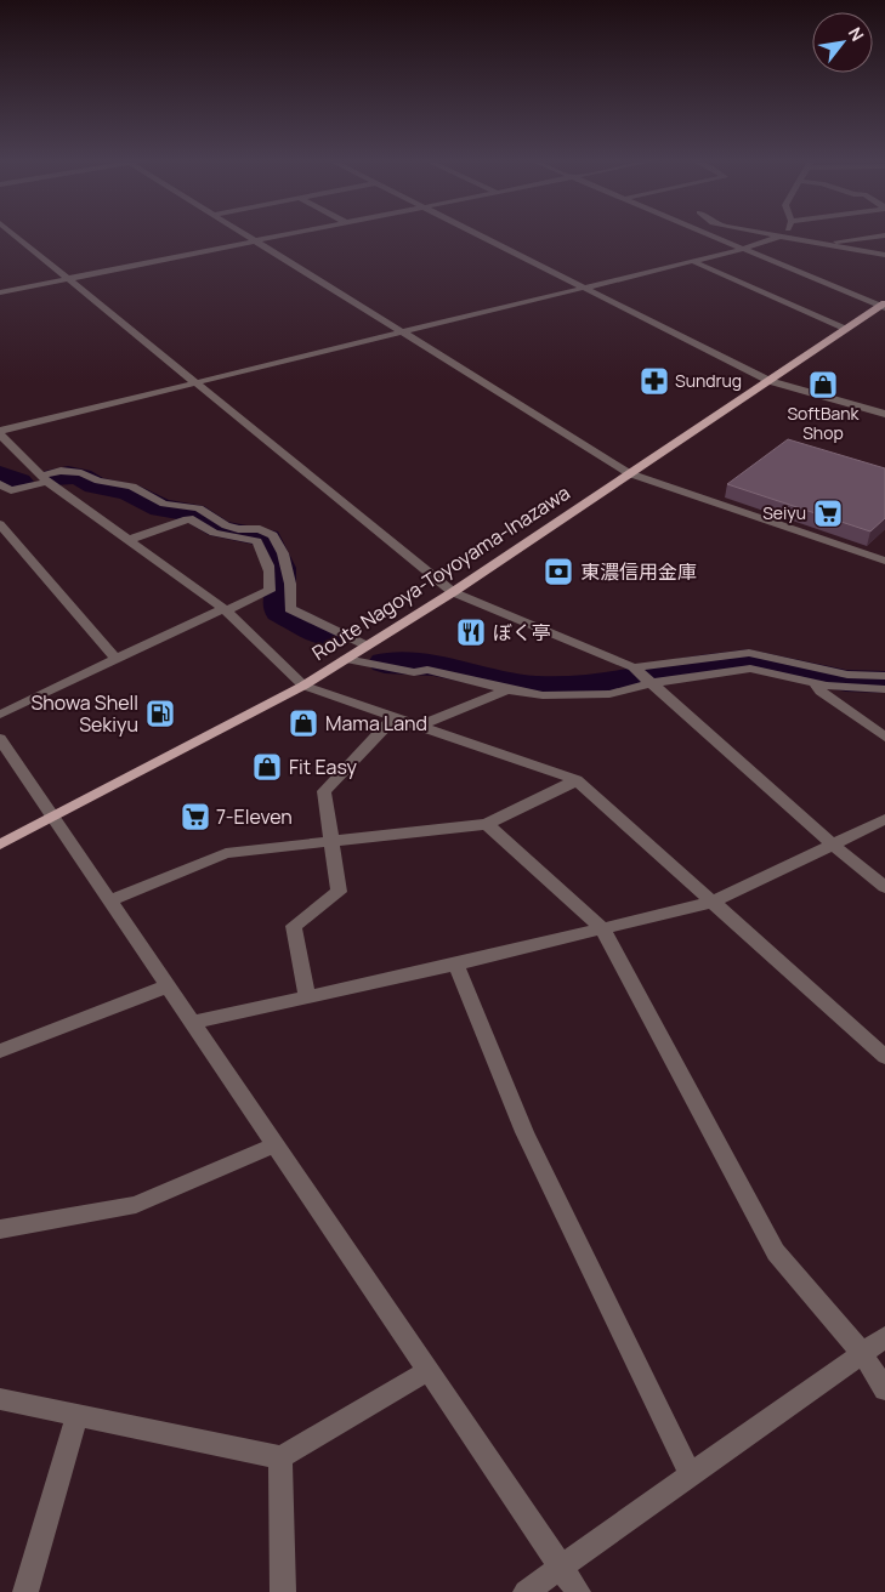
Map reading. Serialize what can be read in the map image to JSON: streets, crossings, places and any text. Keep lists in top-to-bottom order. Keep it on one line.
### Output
{"streets":{"main road":["Route Nagoya-Toyoyama-Inazawa"]},"places":{"pharmacy":["Sundrug"],"shop":["SoftBank Shop","Mama Land","Fit Easy"],"supermarket":["Seiyu","7-Eleven"],"bank":["東濃信用金庫"],"restaurant":["ぼく亭"],"fuel station":["Showa Shell Sekiyu"]},"north":"top right"}
